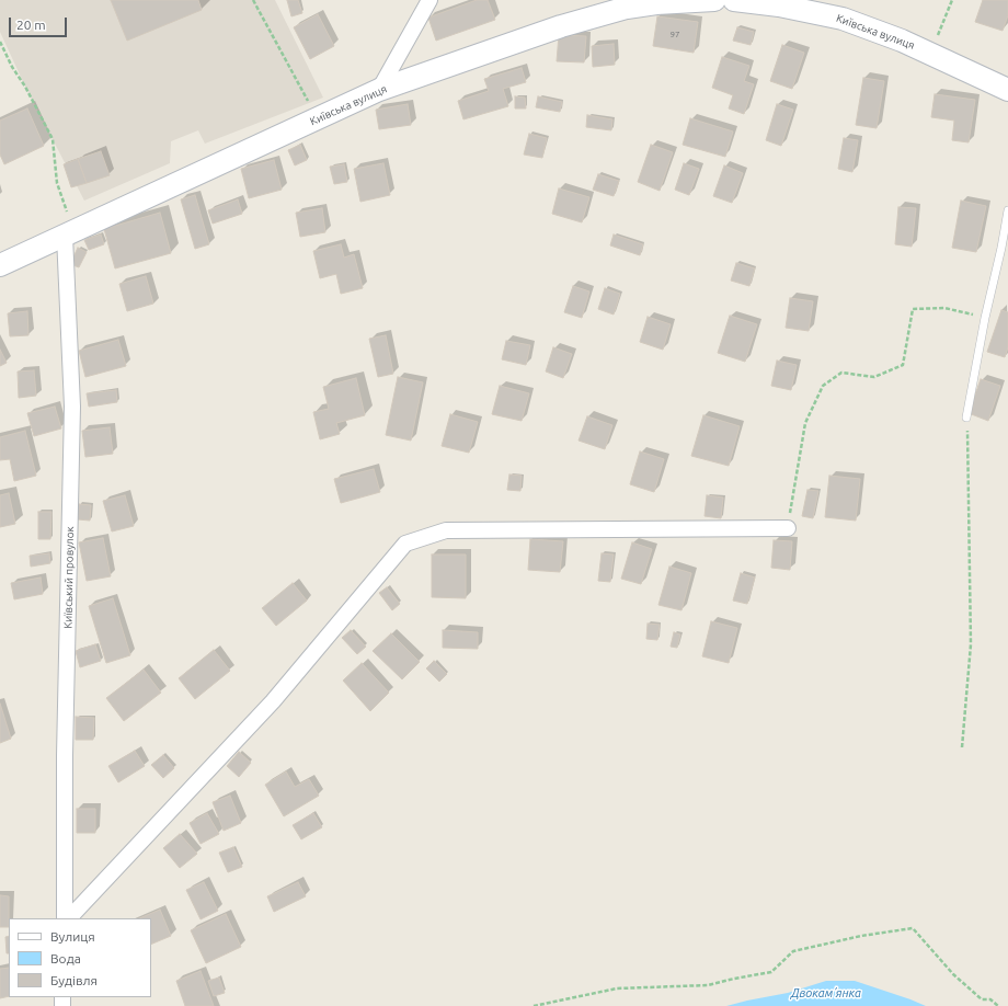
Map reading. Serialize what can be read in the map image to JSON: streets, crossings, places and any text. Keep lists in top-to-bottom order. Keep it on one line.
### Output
{"streets":{"street":["Київська вулиця","Київський провулок"]},"crossings":[["Київська вулиця","Київський провулок"]],"water":["Двокамʼянка"],"house_numbers":["97"],"legend":["Вулиця","Вода","Будівля"],"scale_bar":"20 m"}
